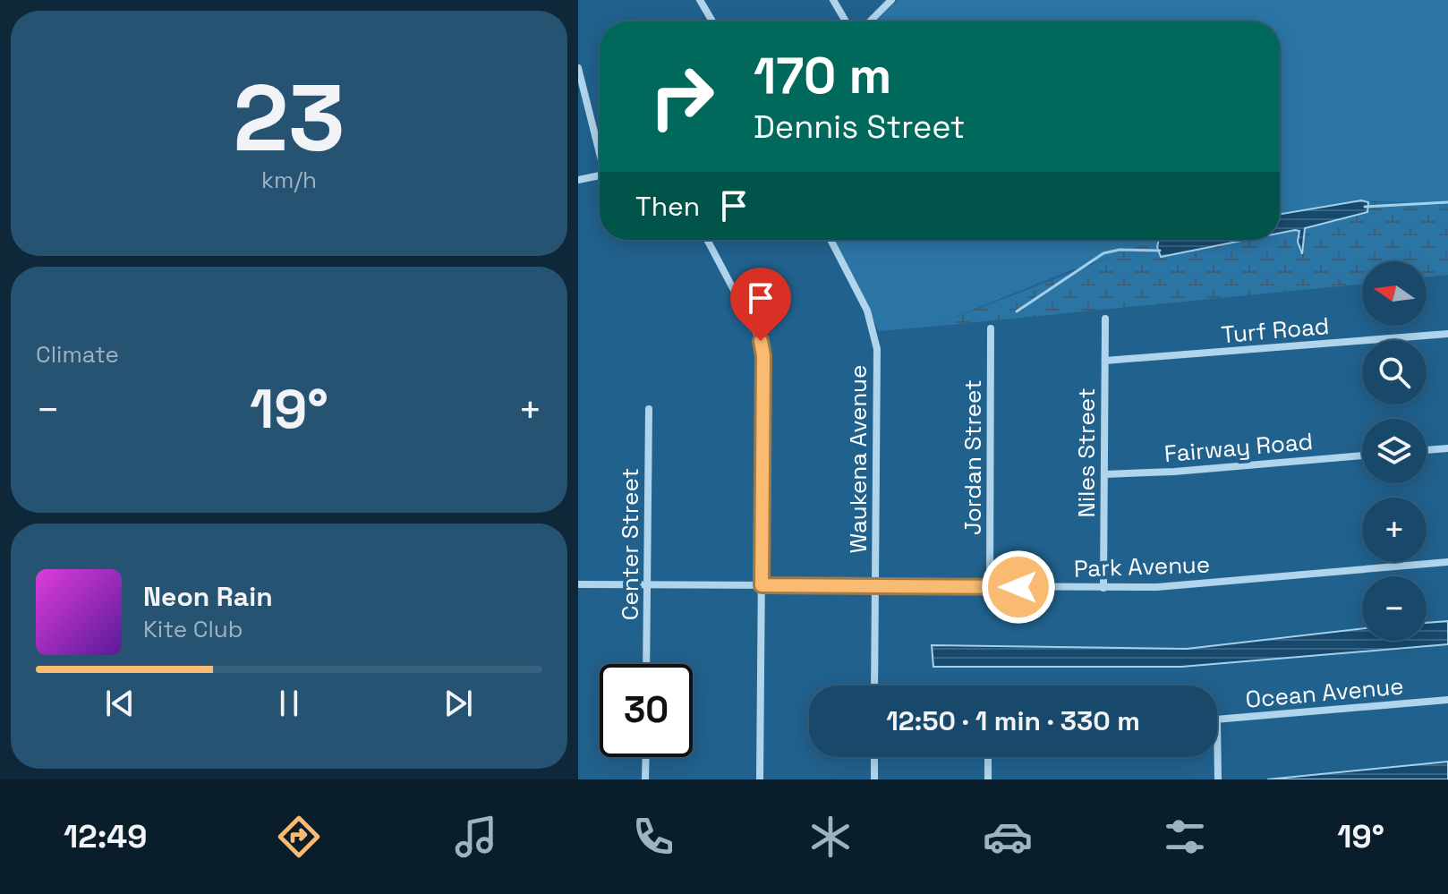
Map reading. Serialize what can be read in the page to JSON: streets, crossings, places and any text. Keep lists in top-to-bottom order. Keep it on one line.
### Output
{"streets":{"street":["Turf Road","Fairway Road","Niles Street","Jordan Street","Waukena Avenue","Center Street","Park Avenue","Ocean Avenue"]},"crossings":[["Turf Road","Niles Street"],["Fairway Road","Niles Street"],["Niles Street","Park Avenue"],["Jordan Street","Park Avenue"],["Waukena Avenue","Park Avenue"],["Center Street","Park Avenue"]],"north":"left","page":{"tile":[["23","km/h"],"Climate"],"turn":["170 m","Dennis Street"],"then":"Then","map_buttons":["+","−"],"heat":["−","19°","+"],"song":["Neon Rain","Kite Club"],"limit":"30","trip":"12:50 · 1 min · 330 m","tabs":["12:49","19°"]}}
